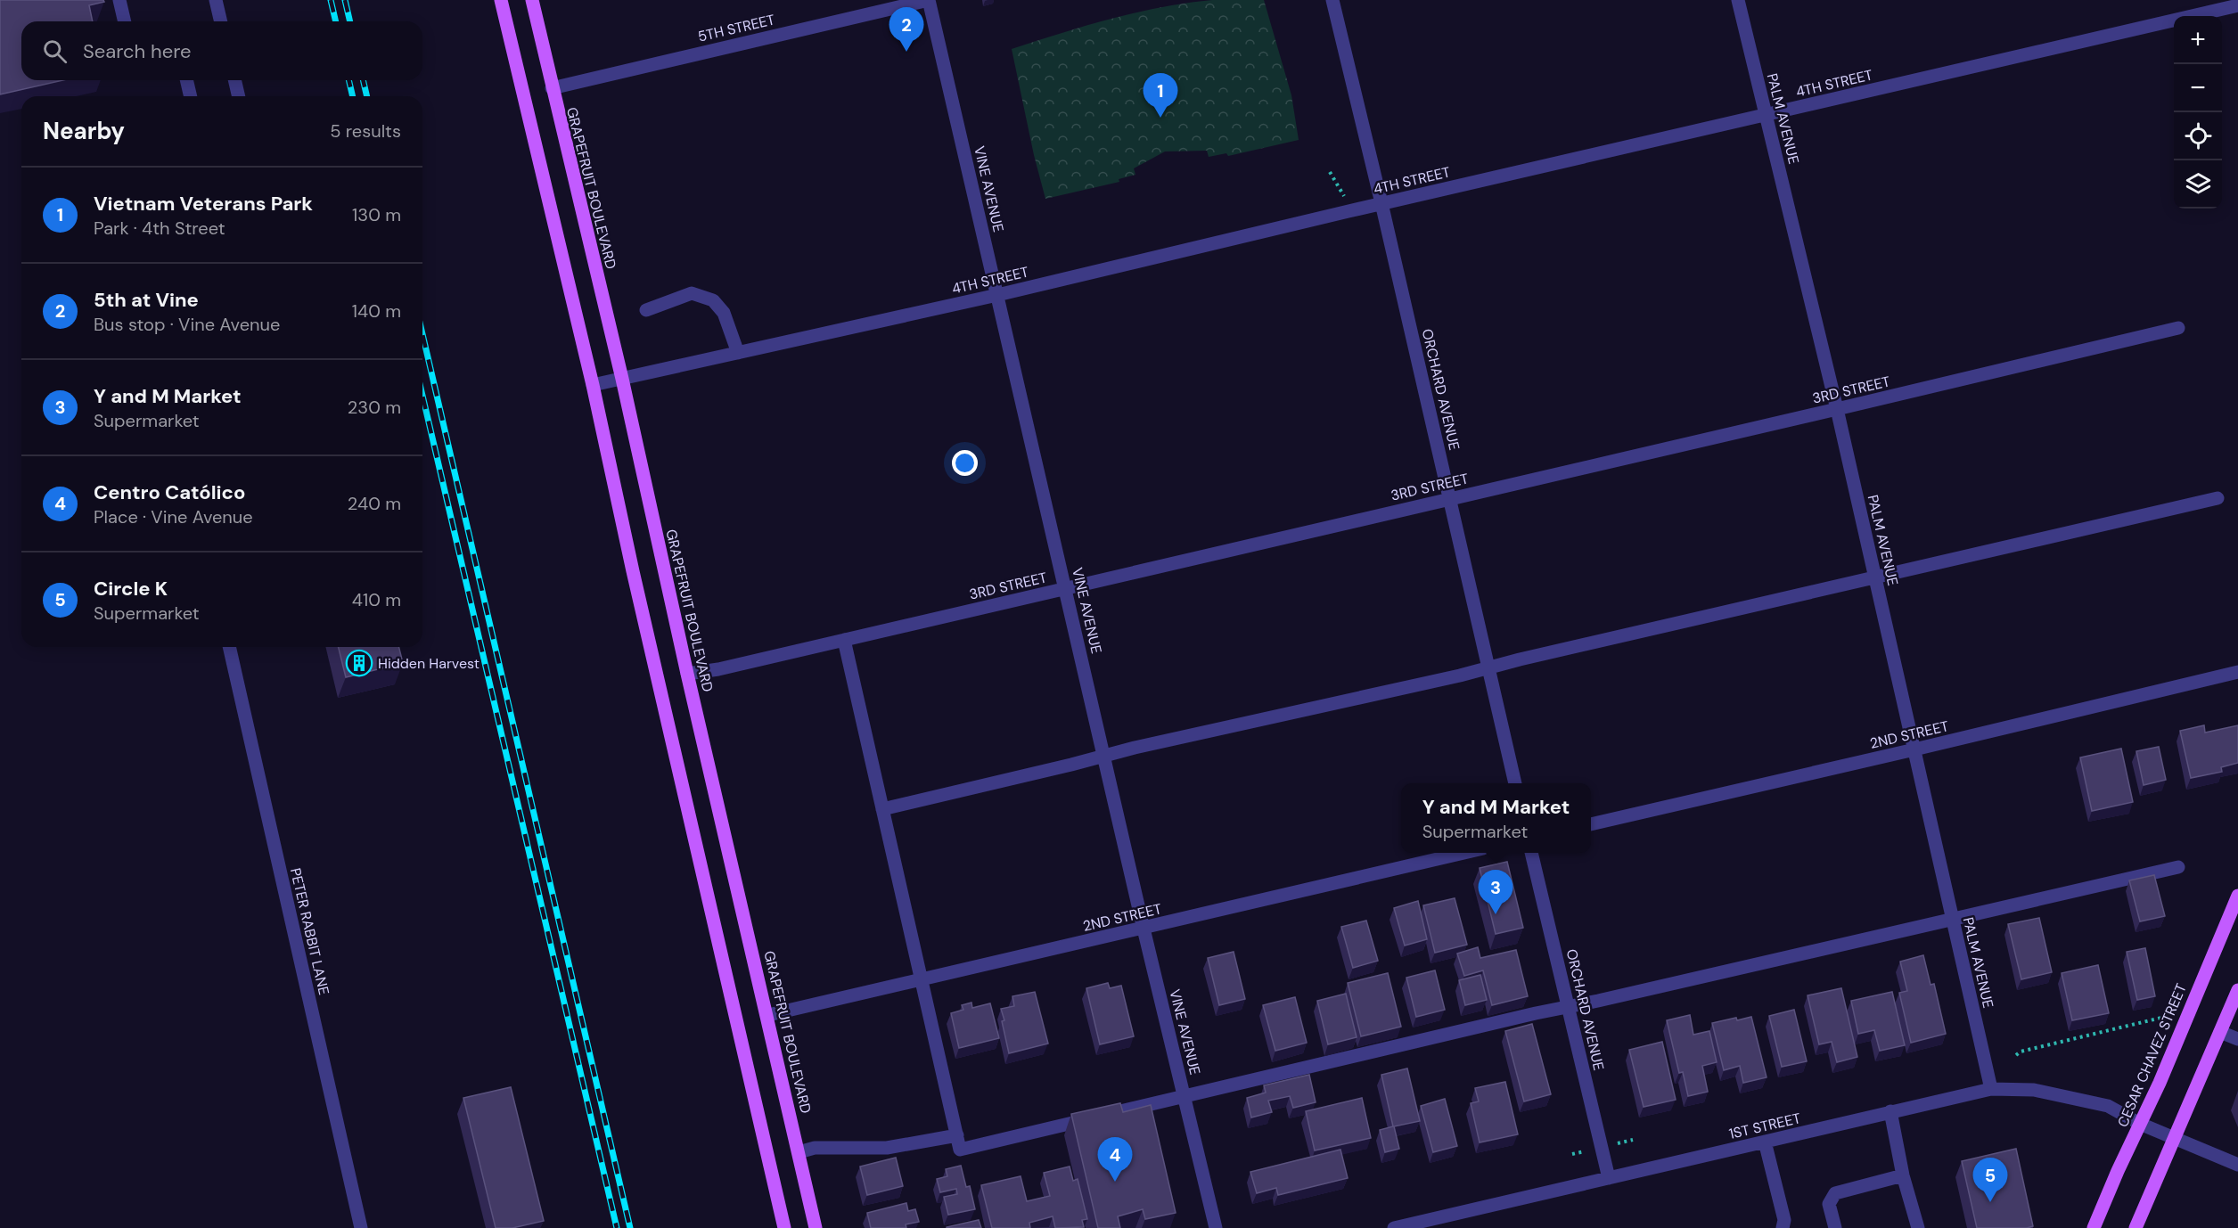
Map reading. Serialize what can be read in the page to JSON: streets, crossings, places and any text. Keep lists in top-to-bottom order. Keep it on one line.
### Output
{"streets":{"main road":["GRAPEFRUIT BOULEVARD","CESAR CHAVEZ STREET"],"street":["5TH STREET","4TH STREET","PALM AVENUE","VINE AVENUE","ORCHARD AVENUE","3RD STREET","2ND STREET","PETER RABBIT LANE","1ST STREET"]},"crossings":[["5TH STREET","GRAPEFRUIT BOULEVARD"],["5TH STREET","VINE AVENUE"],["4TH STREET","PALM AVENUE"],["4TH STREET","GRAPEFRUIT BOULEVARD"],["4TH STREET","VINE AVENUE"],["4TH STREET","ORCHARD AVENUE"],["PALM AVENUE","3RD STREET"],["PALM AVENUE","2ND STREET"],["PALM AVENUE","1ST STREET"],["GRAPEFRUIT BOULEVARD","3RD STREET"],["GRAPEFRUIT BOULEVARD","2ND STREET"],["VINE AVENUE","3RD STREET"],["VINE AVENUE","2ND STREET"],["ORCHARD AVENUE","3RD STREET"],["ORCHARD AVENUE","1ST STREET"],["CESAR CHAVEZ STREET","1ST STREET"]],"places":{"building":["Hidden Harvest"]},"page":{"pins":["2","1","3","4","5"],"map_buttons":["+","−"],"search":"Search here","heading":["Nearby","5 results"],"list":[{"mark":"1","name":"Vietnam Veterans Park","note":"Park · 4th Street","value":"130 m"},{"mark":"2","name":"5th at Vine","note":"Bus stop · Vine Avenue","value":"140 m"},{"mark":"3","name":"Y and M Market","note":"Supermarket","value":"230 m"},{"mark":"4","name":"Centro Católico","note":"Place · Vine Avenue","value":"240 m"},{"mark":"5","name":"Circle K","note":"Supermarket","value":"410 m"}],"popup":["Y and M Market","Supermarket"]}}
